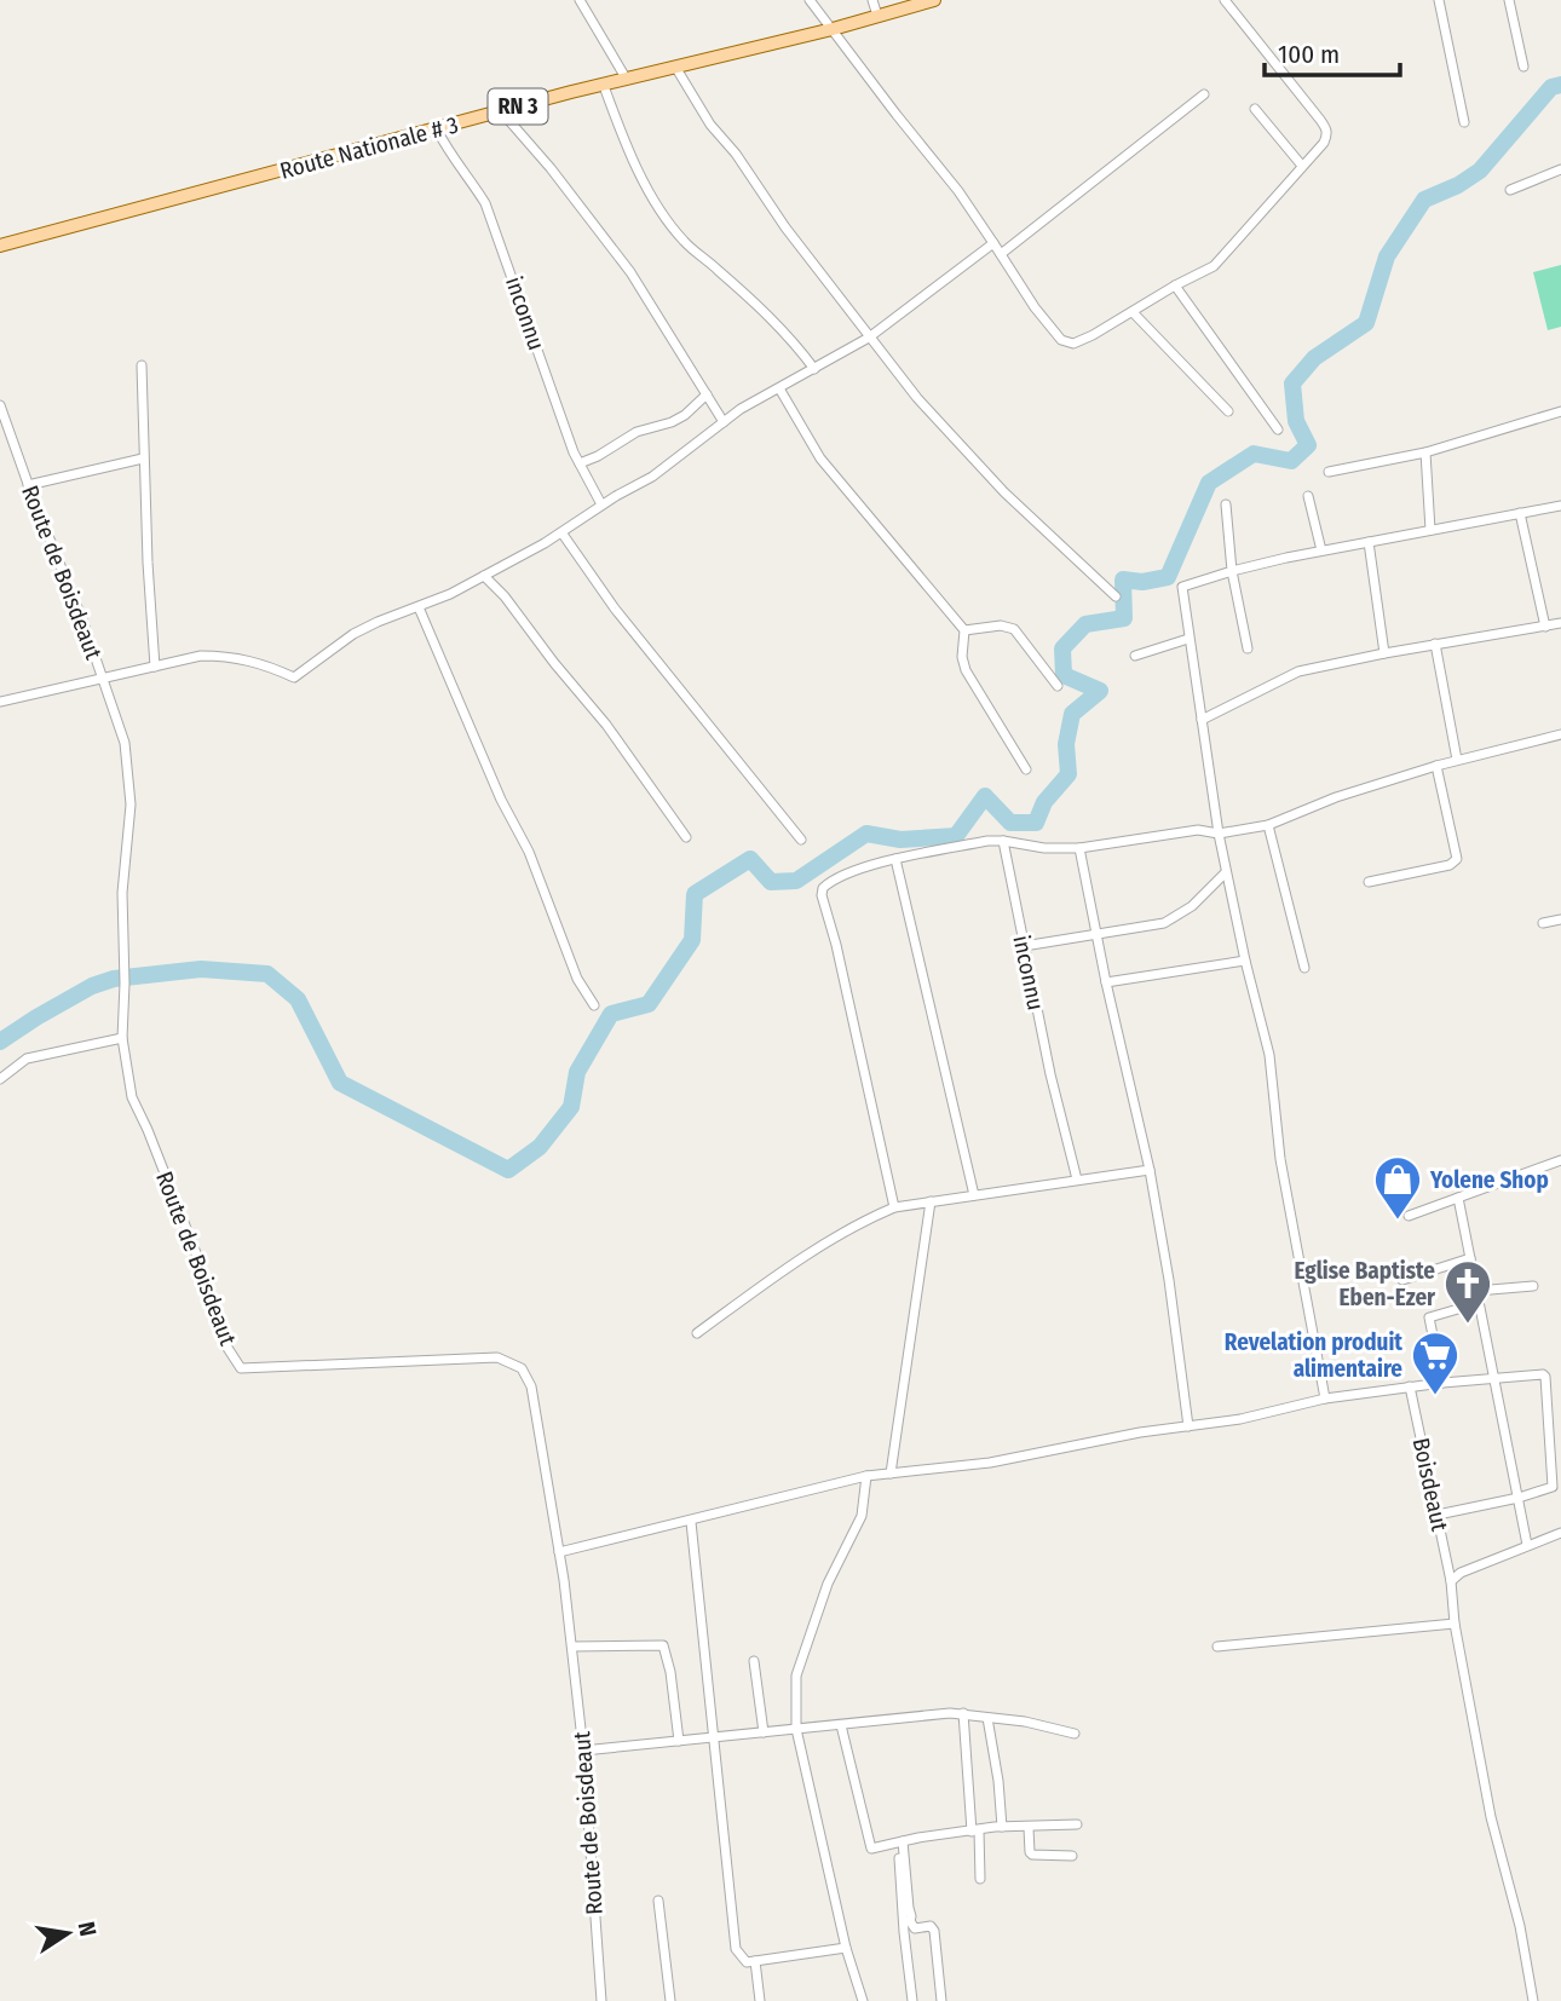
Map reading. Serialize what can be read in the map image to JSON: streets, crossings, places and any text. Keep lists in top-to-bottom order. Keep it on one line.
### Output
{"streets":{"main road":["RN 3","Route Nationale # 3"],"street":["inconnu","Route de Boisdeaut","Boisdeaut"]},"crossings":[["Route Nationale # 3","inconnu"]],"places":{"shop":["Yolene Shop"],"church":["Eglise Baptiste Eben-Ezer"],"supermarket":["Revelation produit alimentaire"]},"scale_bar":"100 m","north":"right"}
